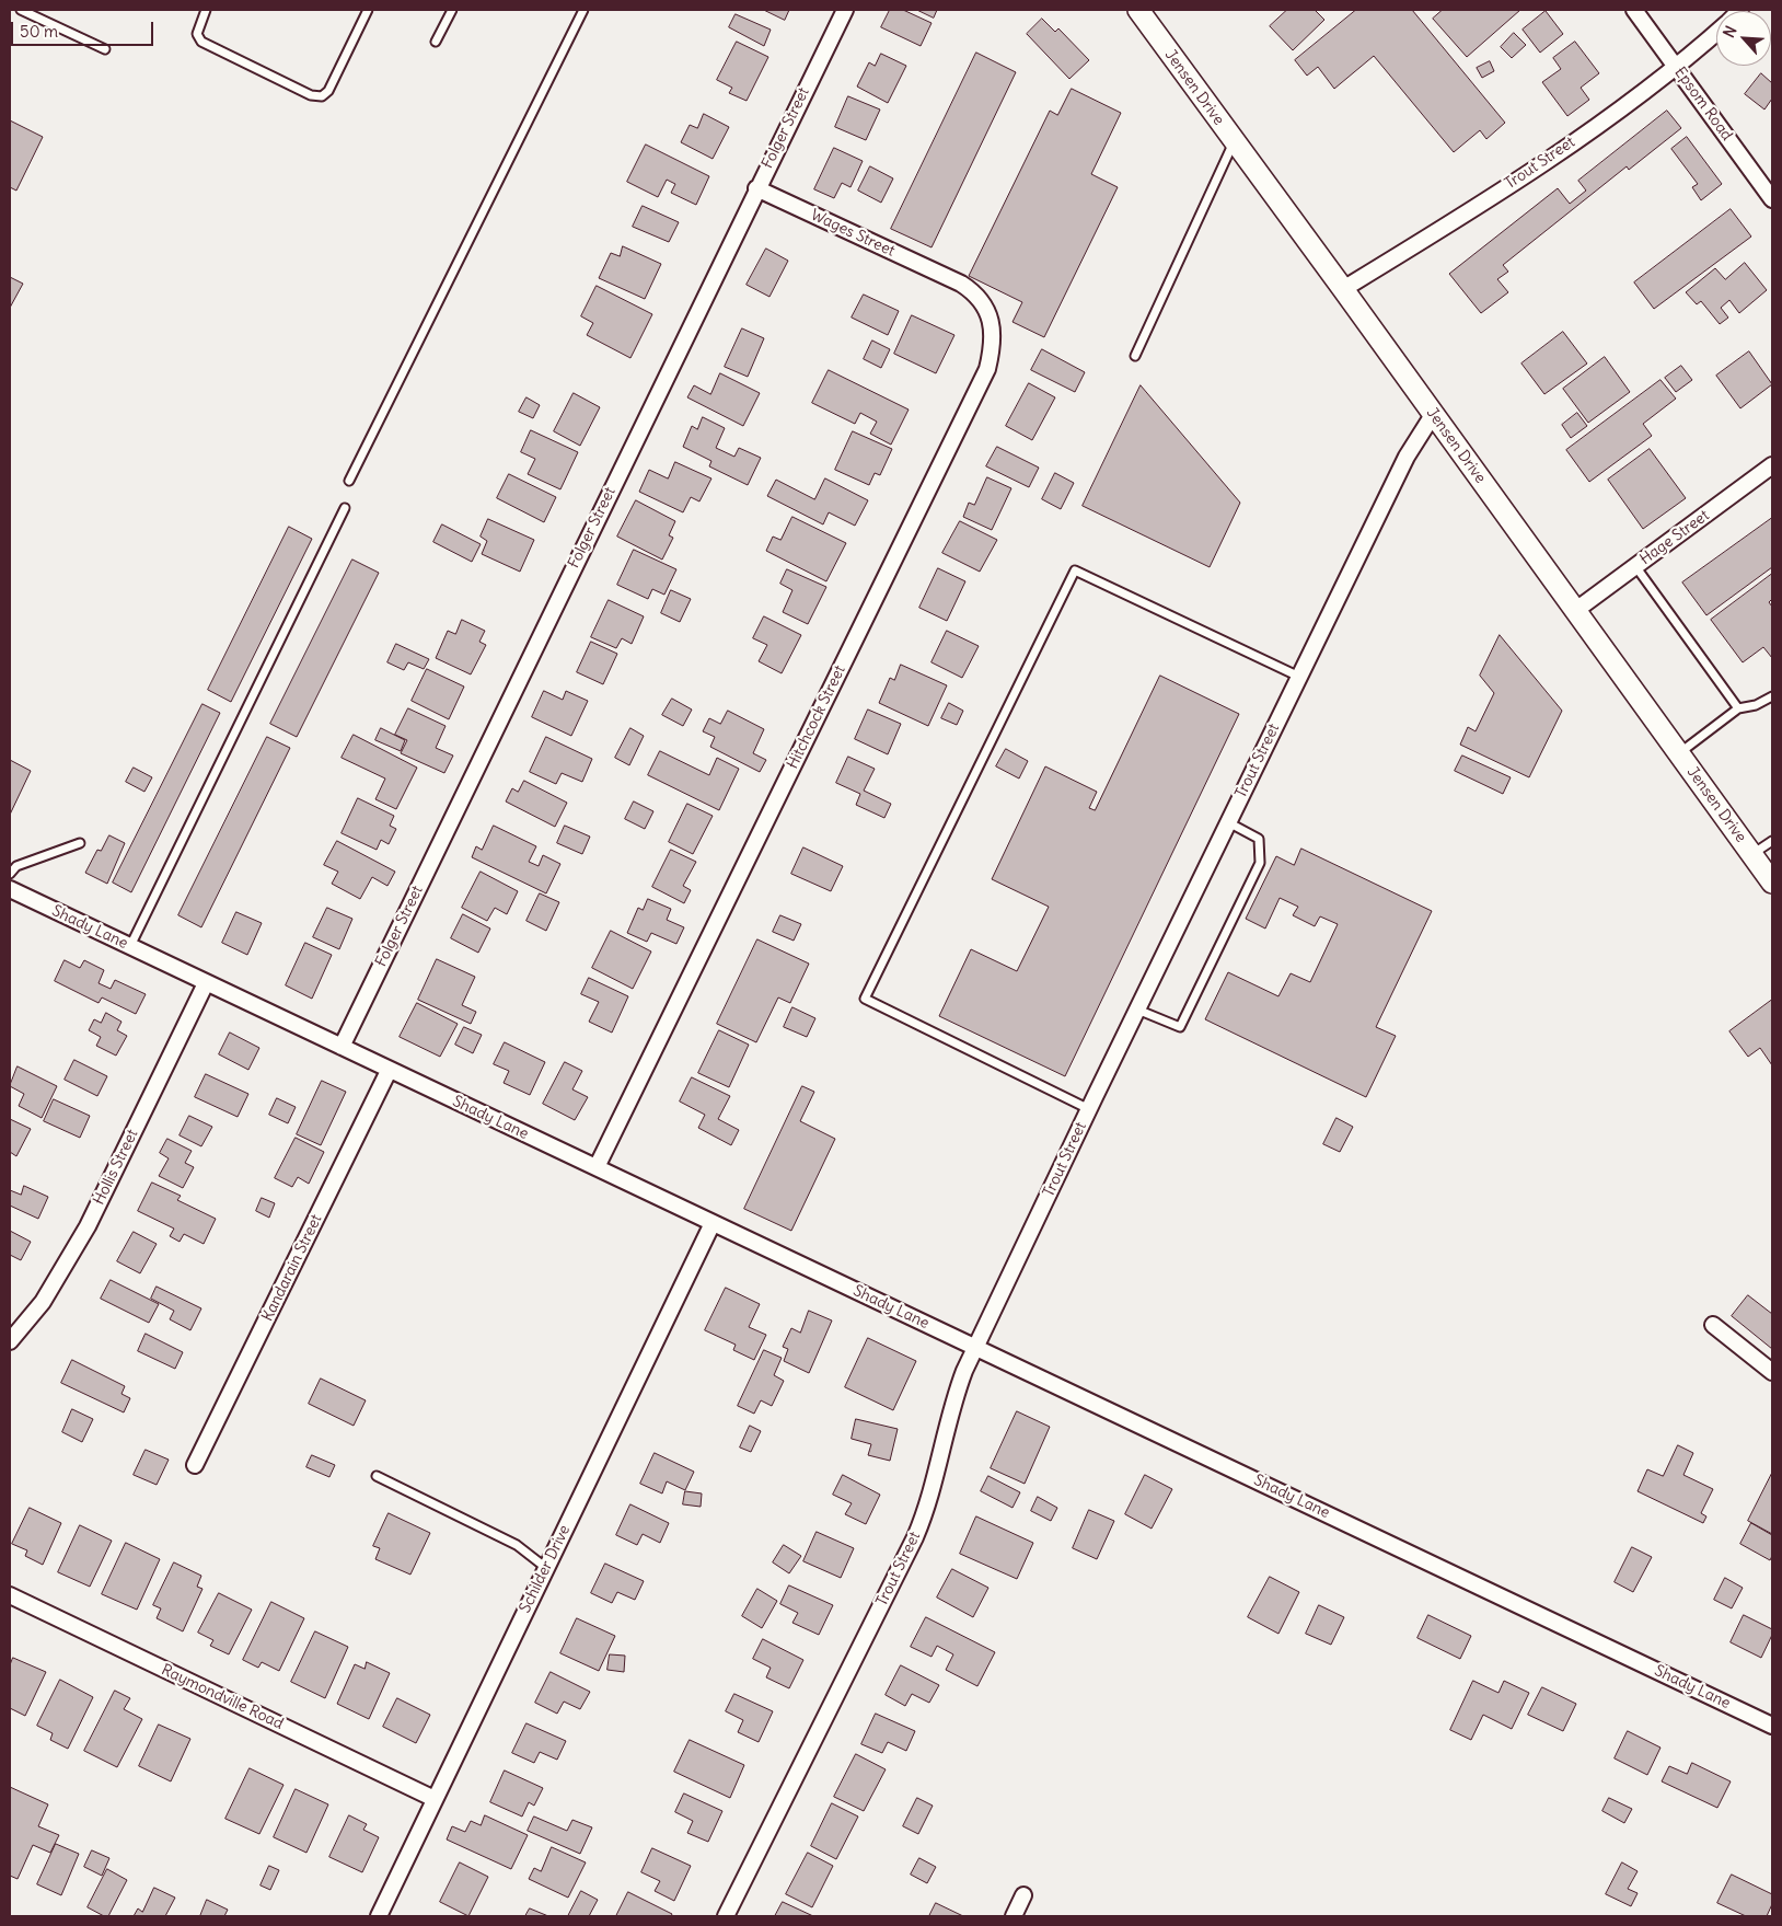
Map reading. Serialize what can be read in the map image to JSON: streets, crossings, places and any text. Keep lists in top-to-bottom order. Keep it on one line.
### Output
{"streets":{"main road":["Jensen Drive"],"street":["Epsom Road","Folger Street","Trout Street","Wages Street","Hage Street","Hitchcock Street","Shady Lane","Hollis Street","Kandarain Street","Schilder Drive","Raymondville Road"]},"crossings":[["Jensen Drive","Trout Street"],["Jensen Drive","Hage Street"],["Epsom Road","Trout Street"],["Folger Street","Wages Street"],["Folger Street","Shady Lane"],["Trout Street","Shady Lane"],["Wages Street","Hitchcock Street"],["Hitchcock Street","Shady Lane"],["Shady Lane","Hollis Street"],["Shady Lane","Kandarain Street"],["Shady Lane","Schilder Drive"],["Schilder Drive","Raymondville Road"]],"scale_bar":"50 m","north":"top left"}
